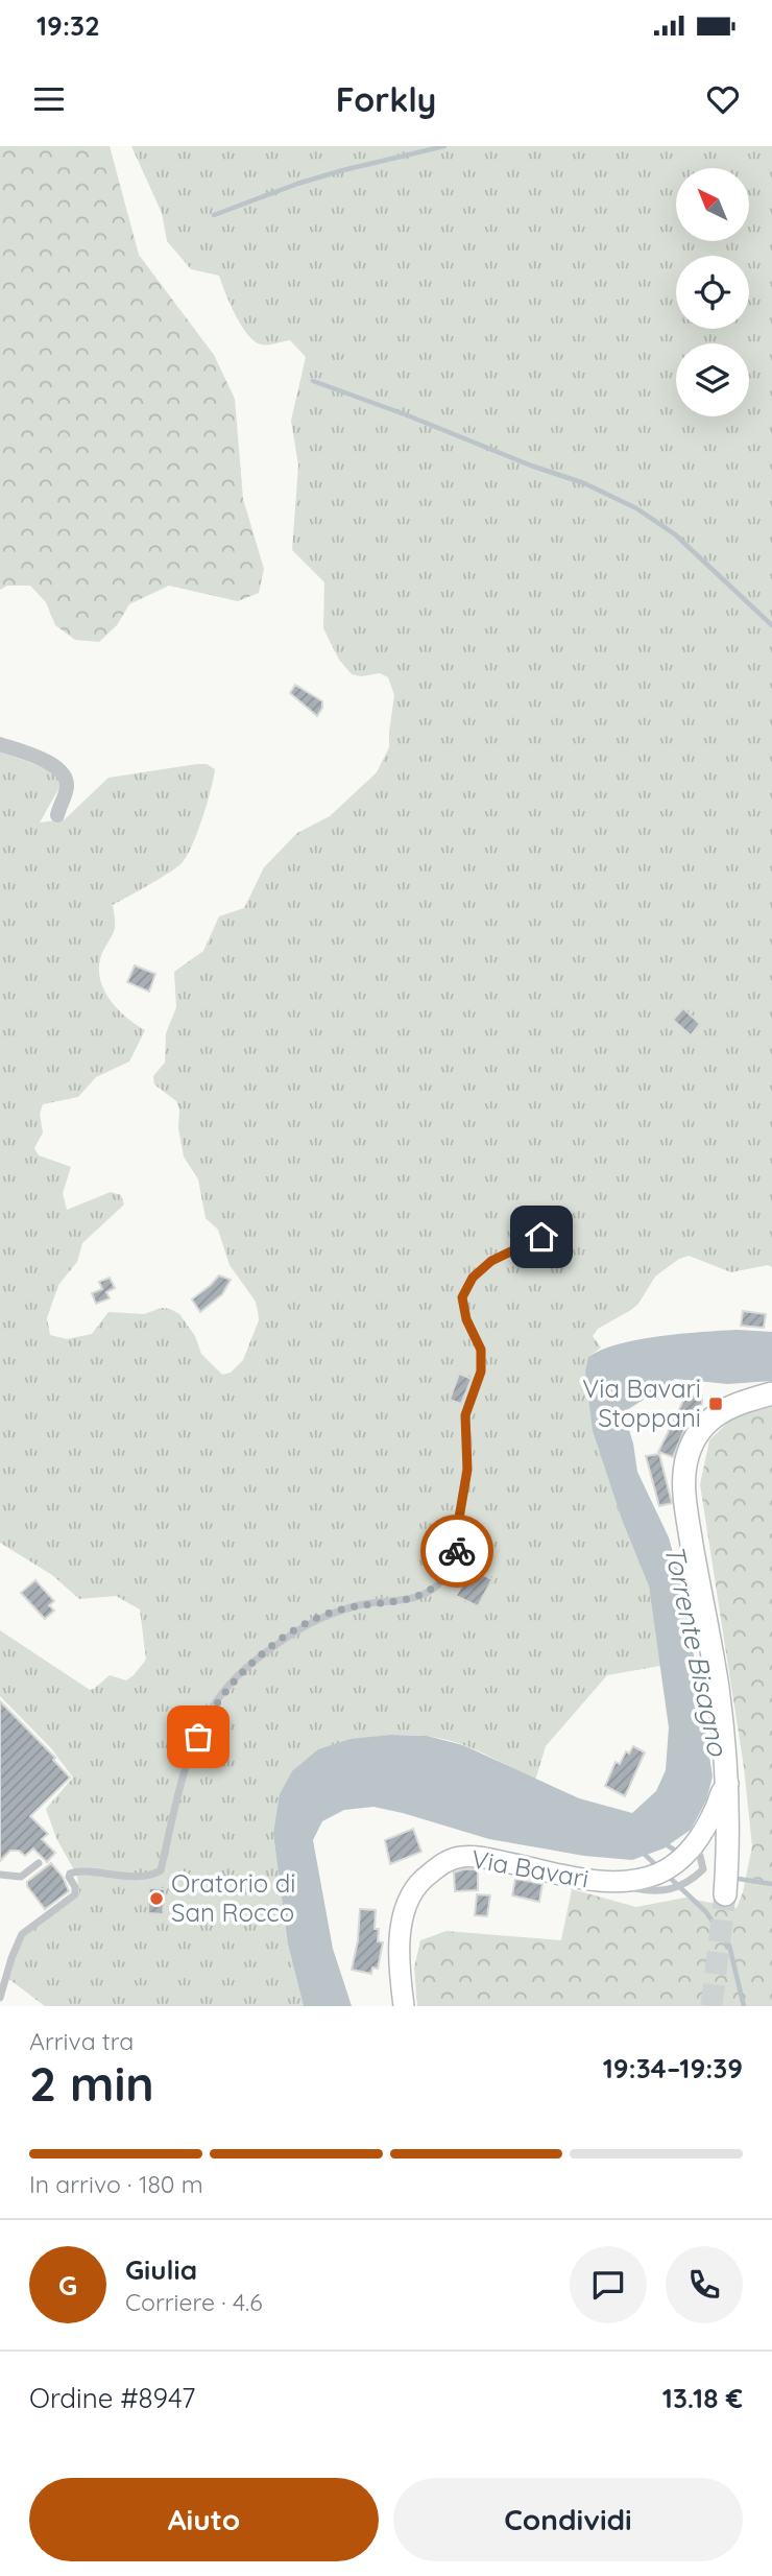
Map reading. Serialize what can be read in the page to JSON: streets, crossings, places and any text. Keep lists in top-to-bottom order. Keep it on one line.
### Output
{"streets":{"street":["Via Bavari"]},"water":["Torrente Bisagno"],"places":{"transit":["Via Bavari Stoppani"],"other":["Oratorio di San Rocco"]},"north":"top left","page":{"status":"19:32","header":"Forkly","heading":["2 min","Arriva tra","19:34–19:39"],"panel":["Giulia","Corriere · 4.6","Ordine #8947","13.18 €"],"bar":"In arrivo · 180 m","round":"G","buttons":["Aiuto","Condividi"]}}
